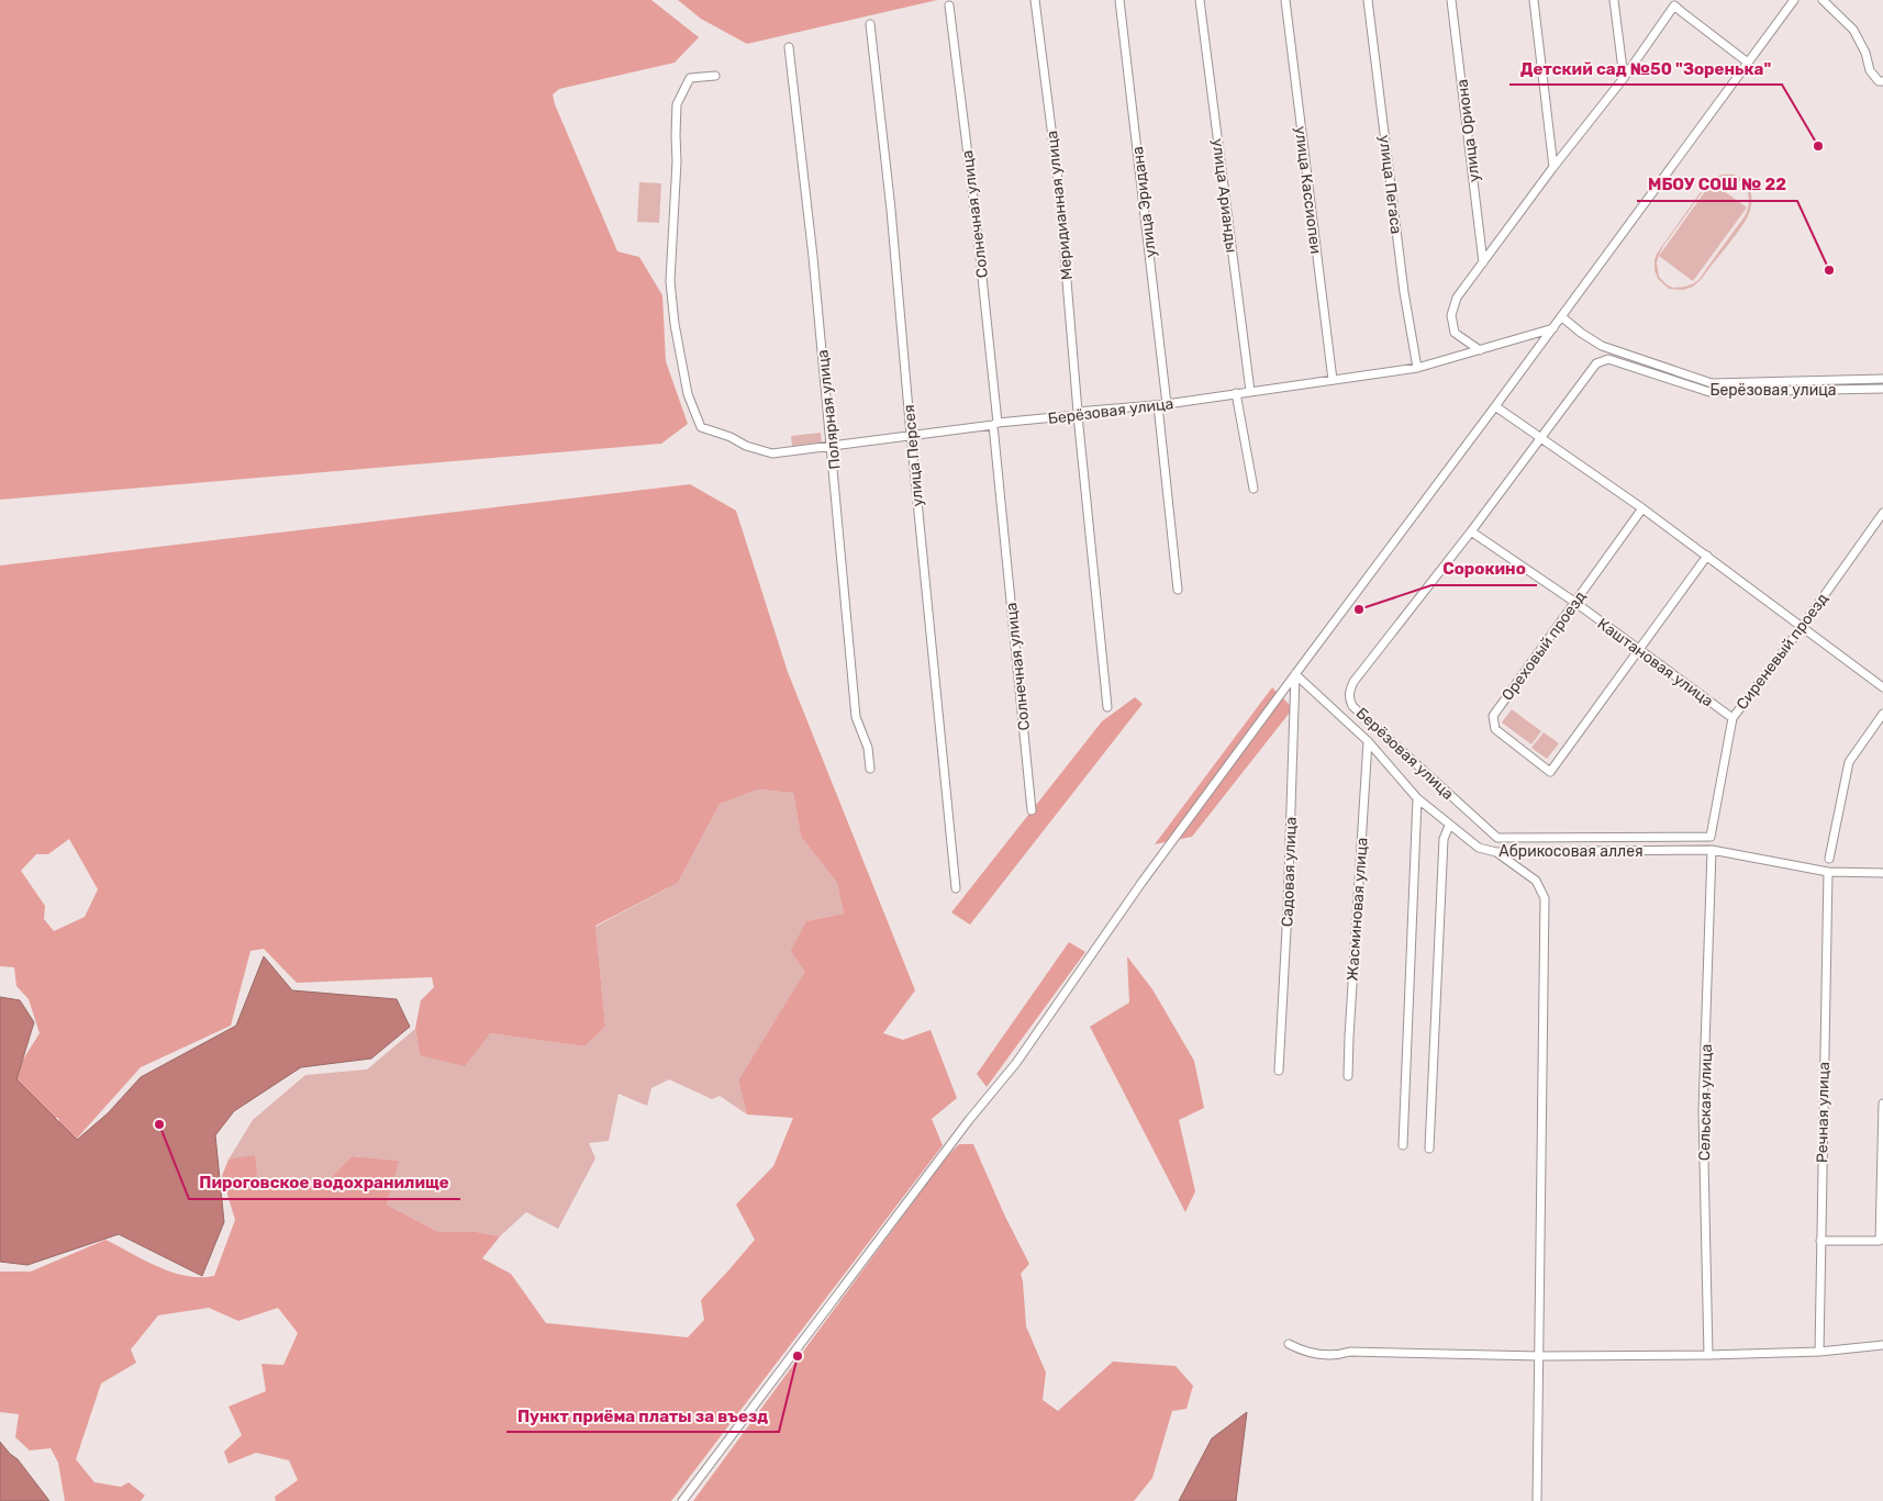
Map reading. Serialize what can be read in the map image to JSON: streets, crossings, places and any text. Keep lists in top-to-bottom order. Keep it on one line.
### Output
{"streets":{"street":["улица Ориона","улица Пегаса","улица Кассиопеи","улица Арианды","улица Эридана","Меридианная улица","Солнечная улица","Берёзовая улица","Полярная улица","улица Персея","Ореховый проезд","Сиреневый проезд","Каштановая улица","Абрикосовая аллея","Садовая улица","Жасминовая улица","Сельская улица","Речная улица"]},"crossings":[["улица Пегаса","Берёзовая улица"],["улица Кассиопеи","Берёзовая улица"],["улица Арианды","Берёзовая улица"],["улица Эридана","Берёзовая улица"],["Меридианная улица","Берёзовая улица"],["Солнечная улица","Берёзовая улица"],["Берёзовая улица","Полярная улица"],["Берёзовая улица","улица Персея"],["Берёзовая улица","Сиреневый проезд"],["Берёзовая улица","Каштановая улица"],["Ореховый проезд","Каштановая улица"],["Сиреневый проезд","Каштановая улица"],["Абрикосовая аллея","Садовая улица"],["Абрикосовая аллея","Жасминовая улица"],["Абрикосовая аллея","Сельская улица"],["Абрикосовая аллея","Речная улица"]],"places":["Детский сад №50 \"Зоренька\"","МБОУ СОШ № 22","Сорокино","Пироговское водохранилище","Пункт приёма платы за въезд"]}
